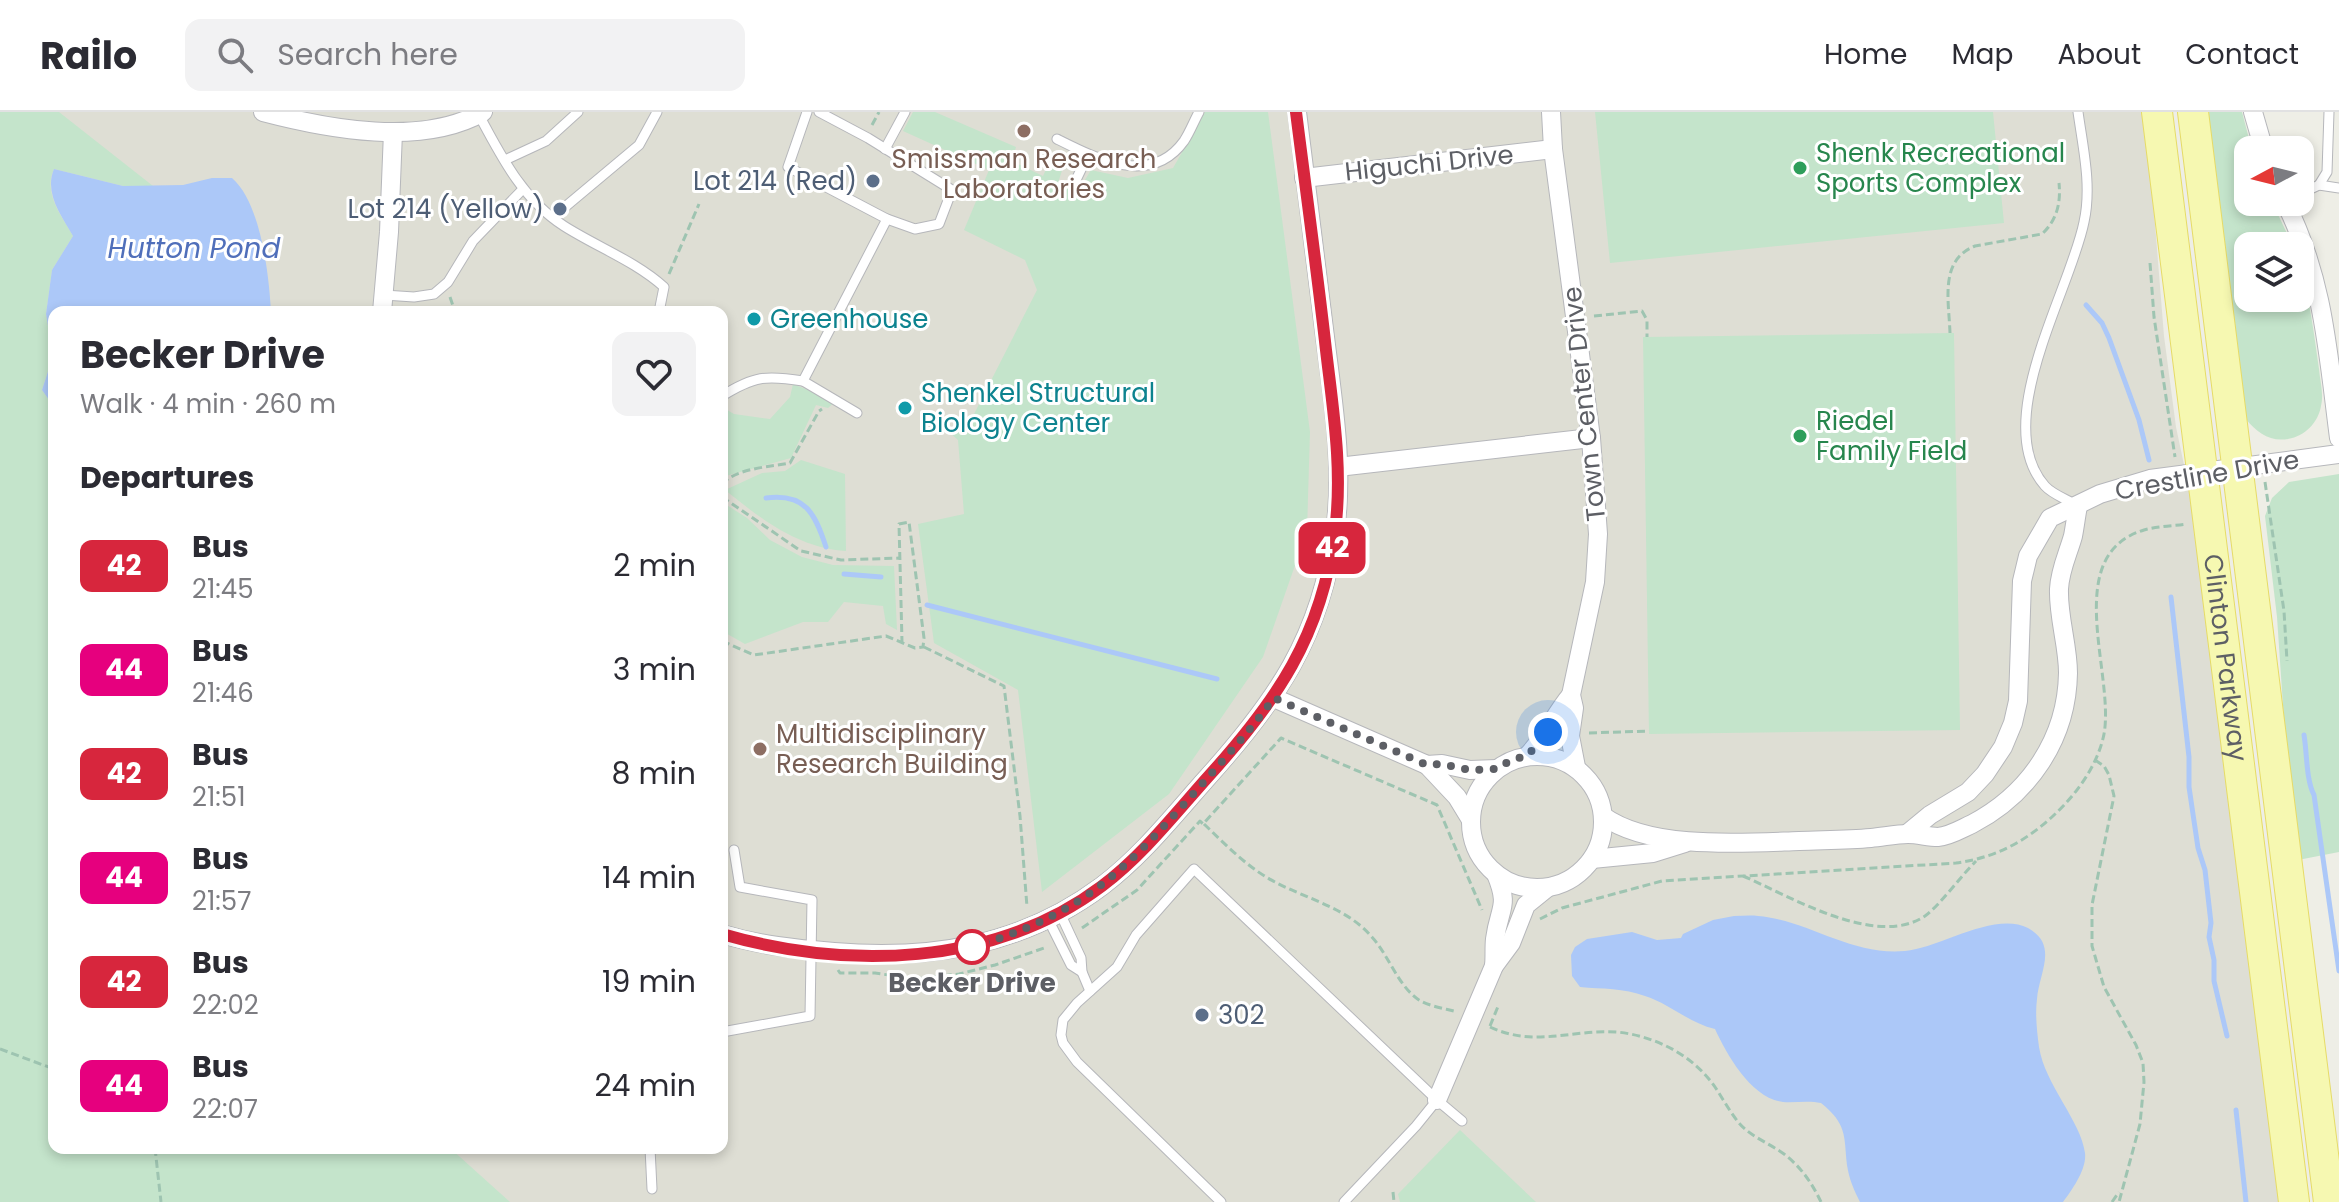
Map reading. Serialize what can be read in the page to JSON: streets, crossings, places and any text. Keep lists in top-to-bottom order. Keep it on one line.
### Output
{"streets":{"main road":["Clinton Parkway"],"street":["Higuchi Drive","Town Center Drive","Crestline Drive"]},"crossings":[["Higuchi Drive","Town Center Drive"],["Crestline Drive","Clinton Parkway"]],"water":["Hutton Pond"],"places":["Smissman Research Laboratories","Shenk Recreational Sports Complex","Lot 214 (Red)","Lot 214 (Yellow)","Greenhouse","Shenkel Structural Biology Center","Riedel Family Field","Multidisciplinary Research Building","Becker Drive","302"],"lines":["bus line 42"],"north":"left","page":{"header":"Railo","search":"Search here","nav":["Home","Map","About","Contact"],"on_map":"42","heading":[["Becker Drive","Walk · 4 min · 260 m"],"Departures"],"list":[{"mark":"42","name":"Bus","note":"21:45","value":"2 min"},{"mark":"44","name":"Bus","note":"21:46","value":"3 min"},{"mark":"42","name":"Bus","note":"21:51","value":"8 min"},{"mark":"44","name":"Bus","note":"21:57","value":"14 min"},{"mark":"42","name":"Bus","note":"22:02","value":"19 min"},{"mark":"44","name":"Bus","note":"22:07","value":"24 min"}]}}
